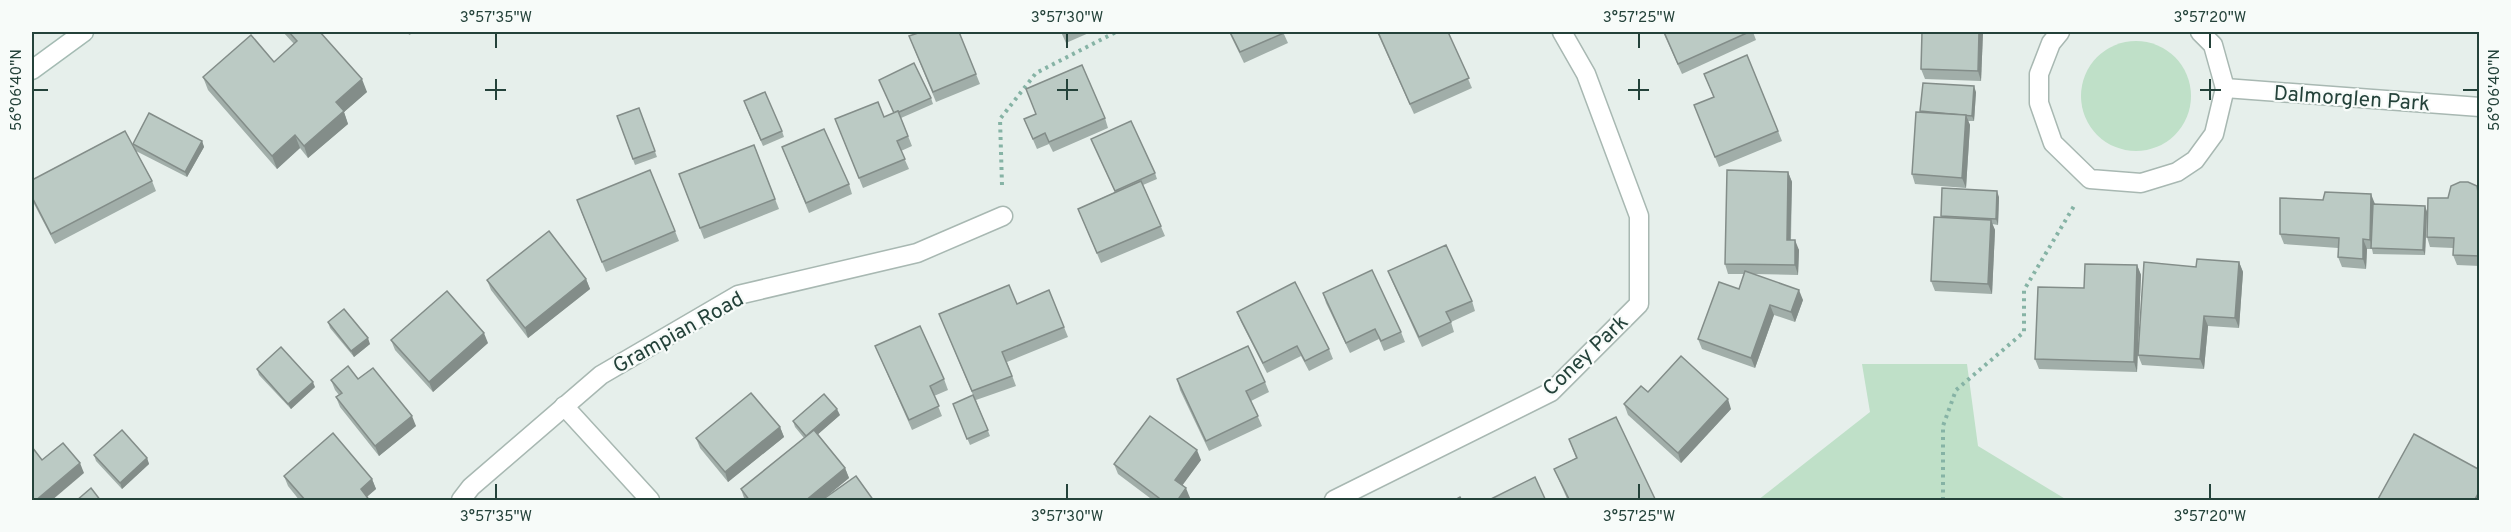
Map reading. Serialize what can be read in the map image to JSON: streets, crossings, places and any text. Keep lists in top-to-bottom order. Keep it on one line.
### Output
{"streets":{"street":["Dalmorglen Park","Grampian Road","Coney Park"]},"coordinates":["3°57'35\"W","3°57'30\"W","3°57'25\"W","3°57'20\"W","56°06'40\"N"]}
